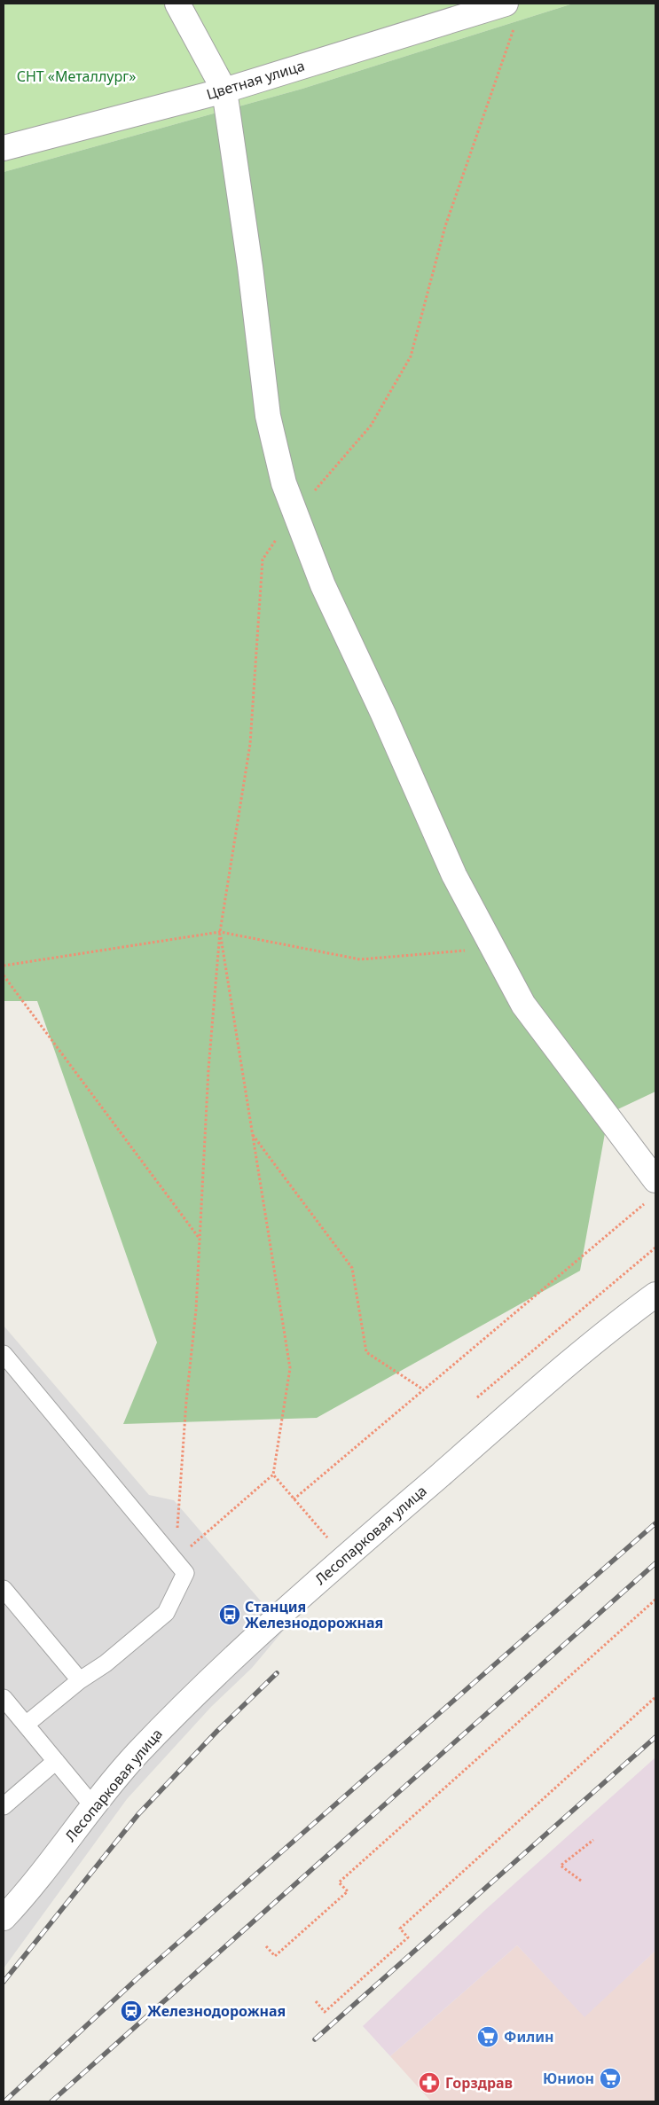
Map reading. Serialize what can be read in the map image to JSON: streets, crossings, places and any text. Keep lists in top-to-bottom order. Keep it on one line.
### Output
{"streets":{"street":["Цветная улица","Лесопарковая улица"]},"parks":["СНТ «Металлург»"],"places":{"bus stop":["Станция Железнодорожная"],"station":["Железнодорожная"],"supermarket":["Филин","Юнион"],"pharmacy":["Горздрав"]}}
